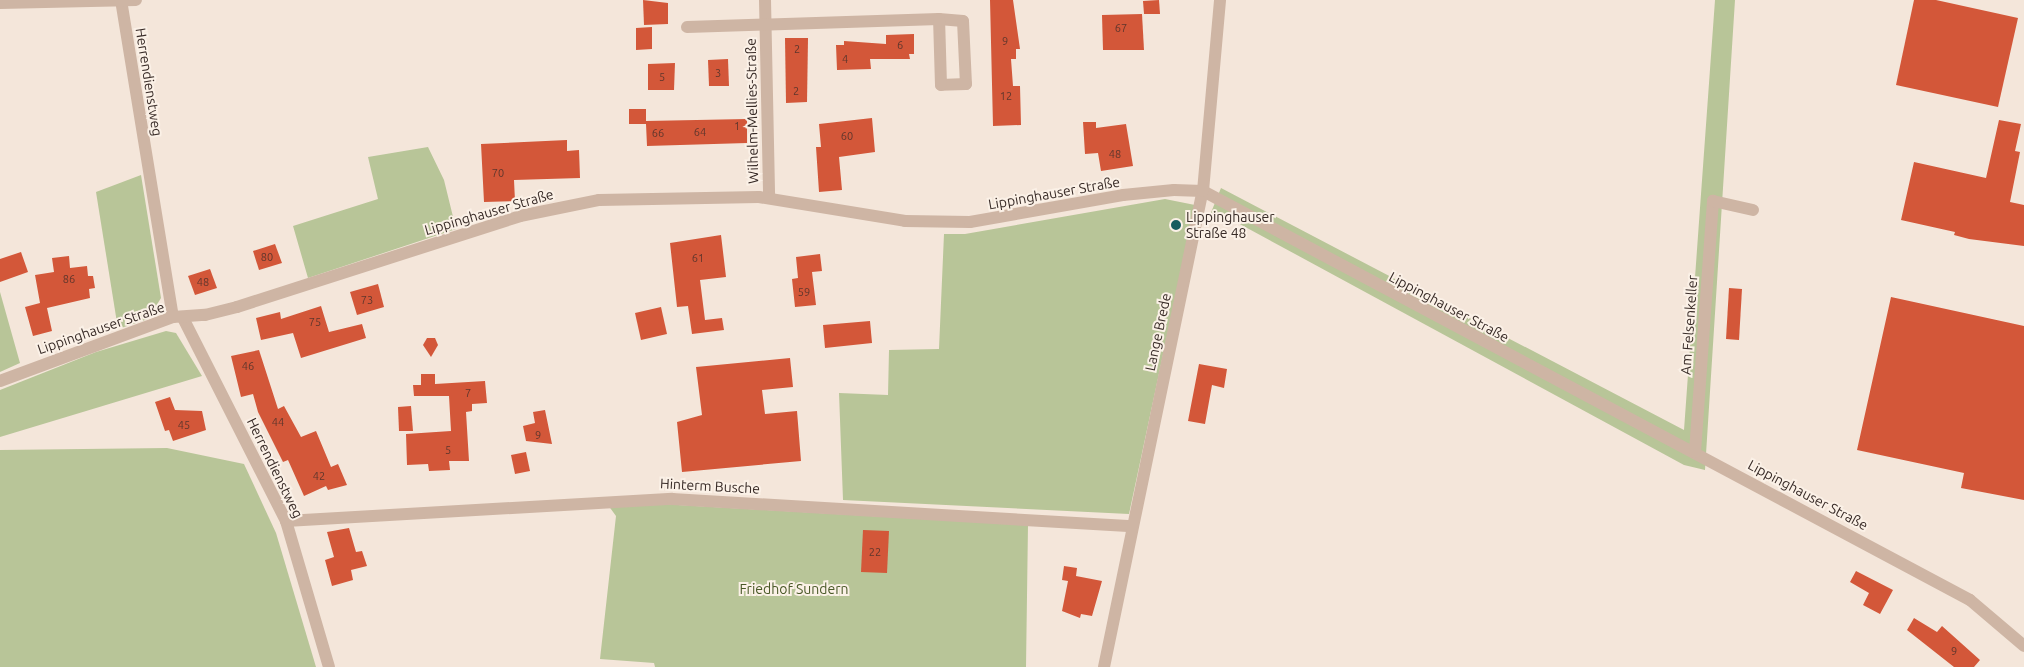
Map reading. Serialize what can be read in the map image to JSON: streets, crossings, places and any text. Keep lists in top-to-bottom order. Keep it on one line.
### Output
{"streets":{"street":["Herrendienstweg","Wilhelm-Mellies-Straße","Lippinghauser Straße","Am Felsenkeller","Lange Brede","Hinterm Busche"]},"crossings":[["Herrendienstweg","Lippinghauser Straße"],["Herrendienstweg","Hinterm Busche"],["Wilhelm-Mellies-Straße","Lippinghauser Straße"],["Lippinghauser Straße","Am Felsenkeller"],["Lippinghauser Straße","Lange Brede"],["Lange Brede","Hinterm Busche"]],"parks":["Friedhof Sundern"],"places":["Lippinghauser Straße 48"],"house_numbers":["67","9","6","2","4","3","5","2","12","1","64","66","60","48","70","80","61","86","48","59","73","75","46","7","44","45","9","5","42","22","9"]}
